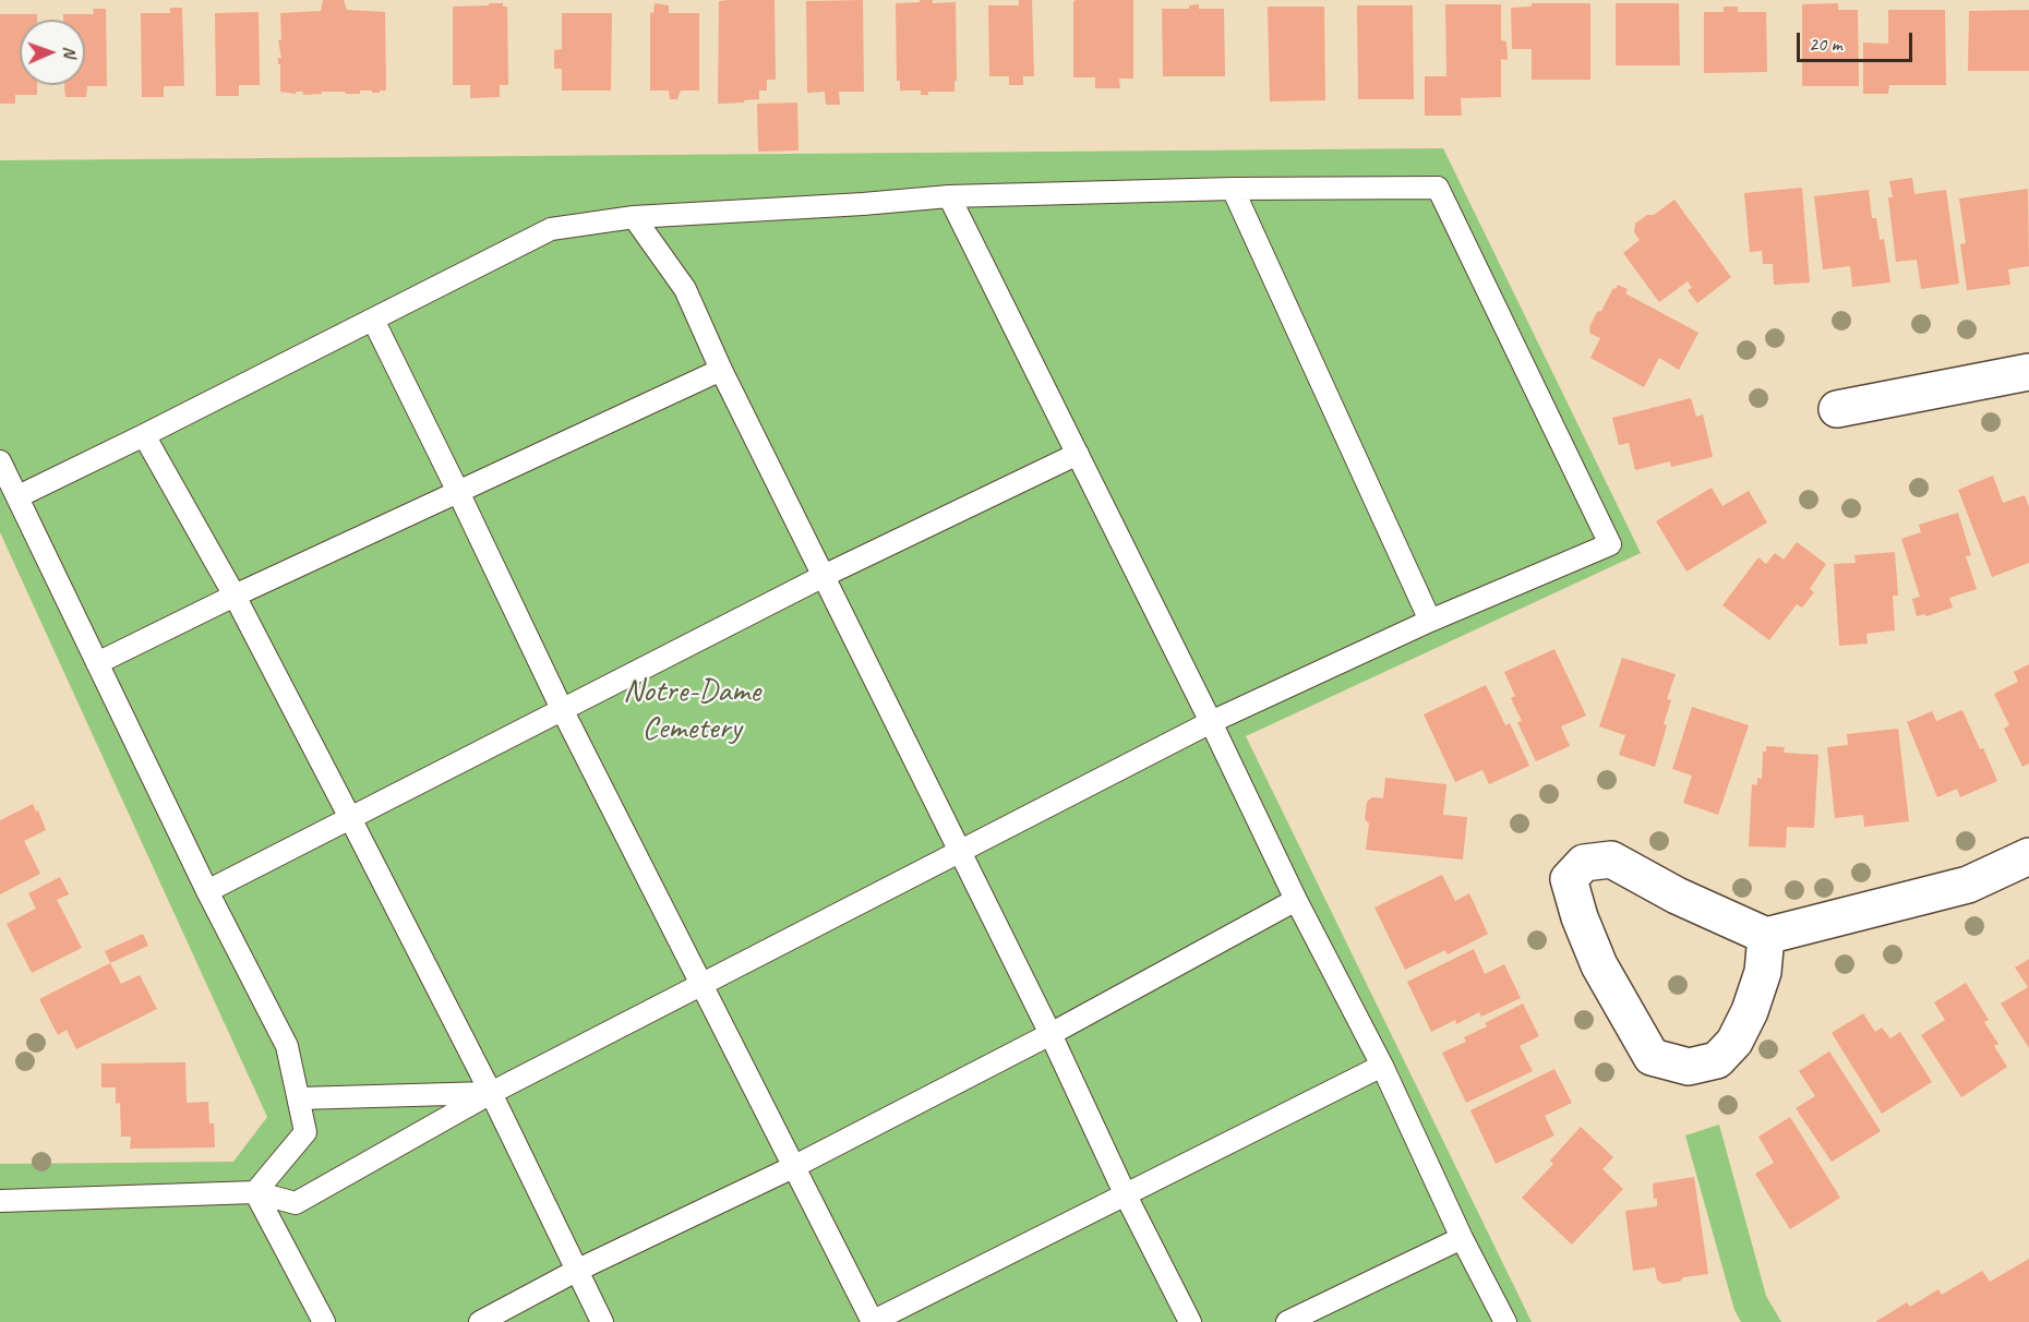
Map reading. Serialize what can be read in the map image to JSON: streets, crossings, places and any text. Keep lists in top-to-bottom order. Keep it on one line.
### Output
{"parks":["Notre-Dame Cemetery"],"scale_bar":"20 m","north":"right"}
